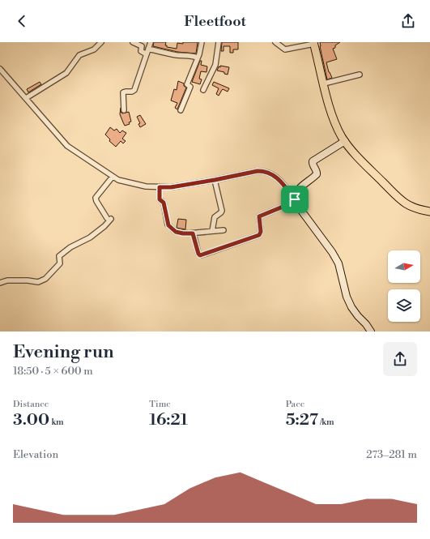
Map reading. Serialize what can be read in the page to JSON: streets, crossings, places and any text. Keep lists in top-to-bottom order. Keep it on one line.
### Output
{"north":"right","page":{"header":"Fleetfoot","heading":["Evening run","18:50 · 5 × 600 m"],"stats":[["Distance","3.00 km"],["Time","16:21"],["Pace","5:27 /km"]],"chart":["Elevation","273–281 m"]}}
